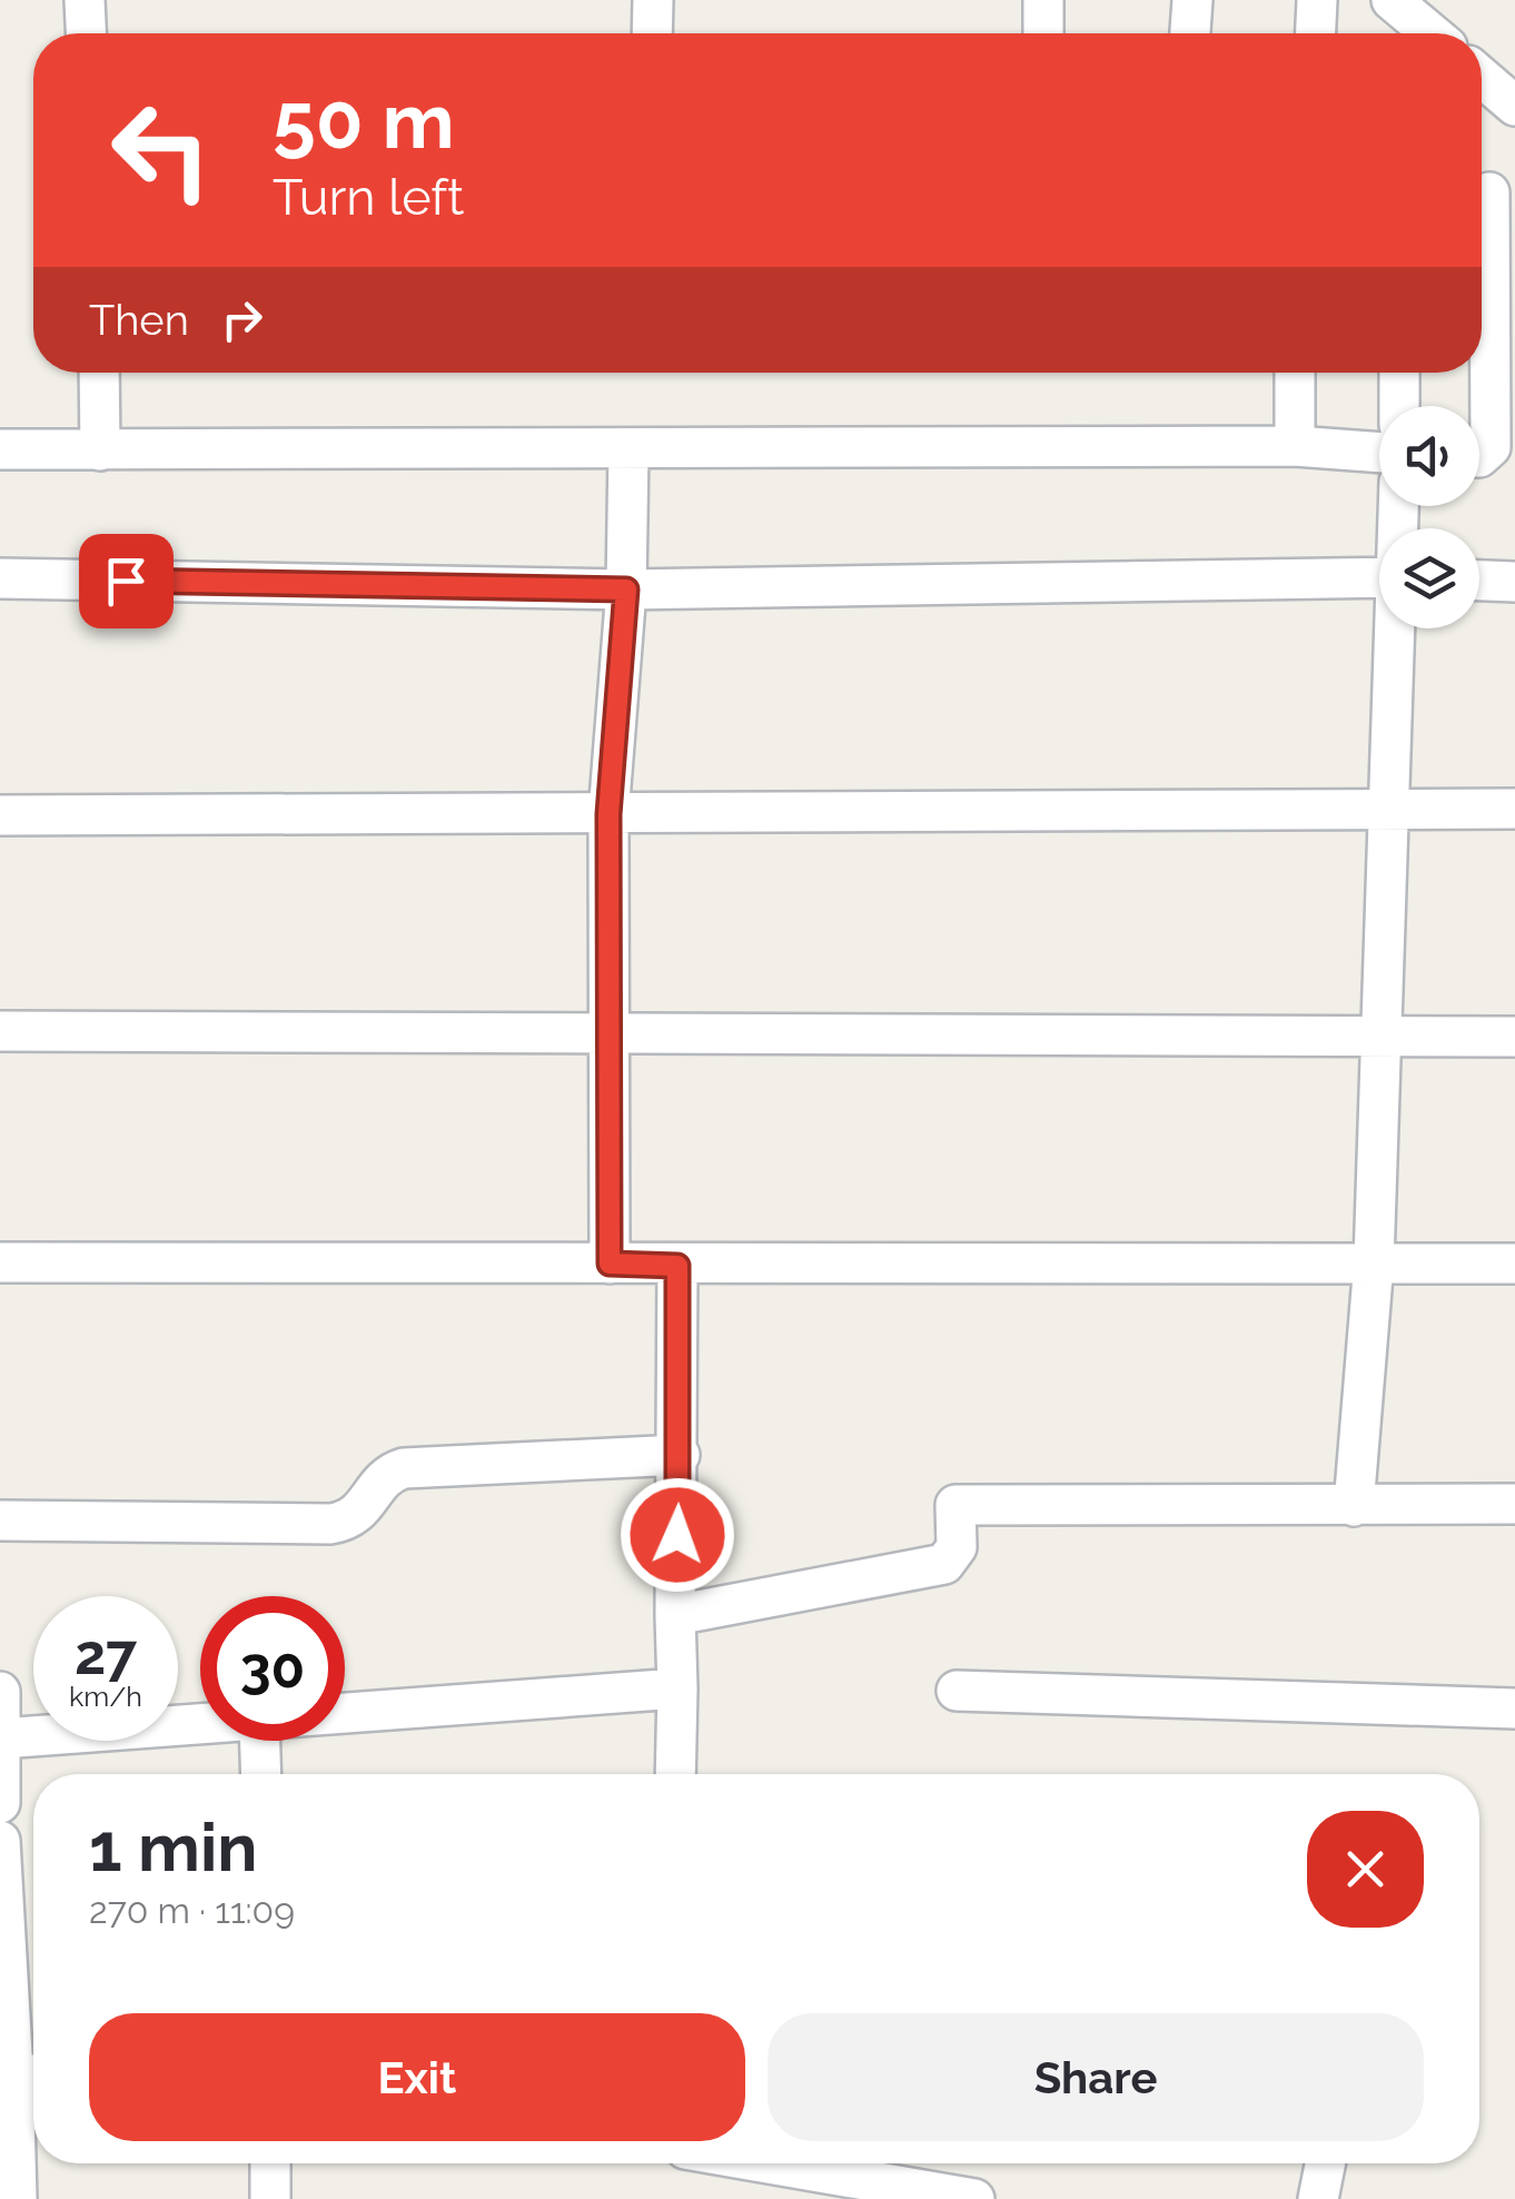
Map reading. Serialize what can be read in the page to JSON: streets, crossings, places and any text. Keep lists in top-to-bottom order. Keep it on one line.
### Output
{"page":{"turn":["50 m","Turn left"],"then":"Then","speed":"27 km/h","limit":"30","heading":["1 min","270 m · 11:09"],"buttons":["Exit","Share"]}}
